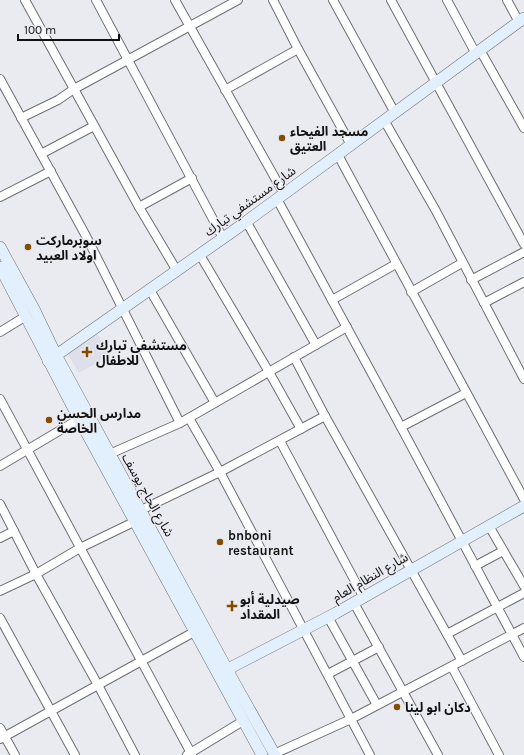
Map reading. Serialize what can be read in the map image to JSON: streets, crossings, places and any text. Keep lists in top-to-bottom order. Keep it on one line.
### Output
{"streets":{"main road":["شارع مستشفي تبارك","شارع الحاج يوسف","شارع النظام العام"]},"crossings":[["شارع مستشفي تبارك","شارع الحاج يوسف"],["شارع الحاج يوسف","شارع النظام العام"]],"places":{"other":["مسجد الفيحاء العتيق","سوبرماركت اولاد العبيد","مدارس الحسن الخاصة","bnboni restaurant","دكان ابو لينا"],"health":["مستشفى تبارك للاطفال","صيدلية أبو المقداد"]},"scale_bar":"100 m"}
